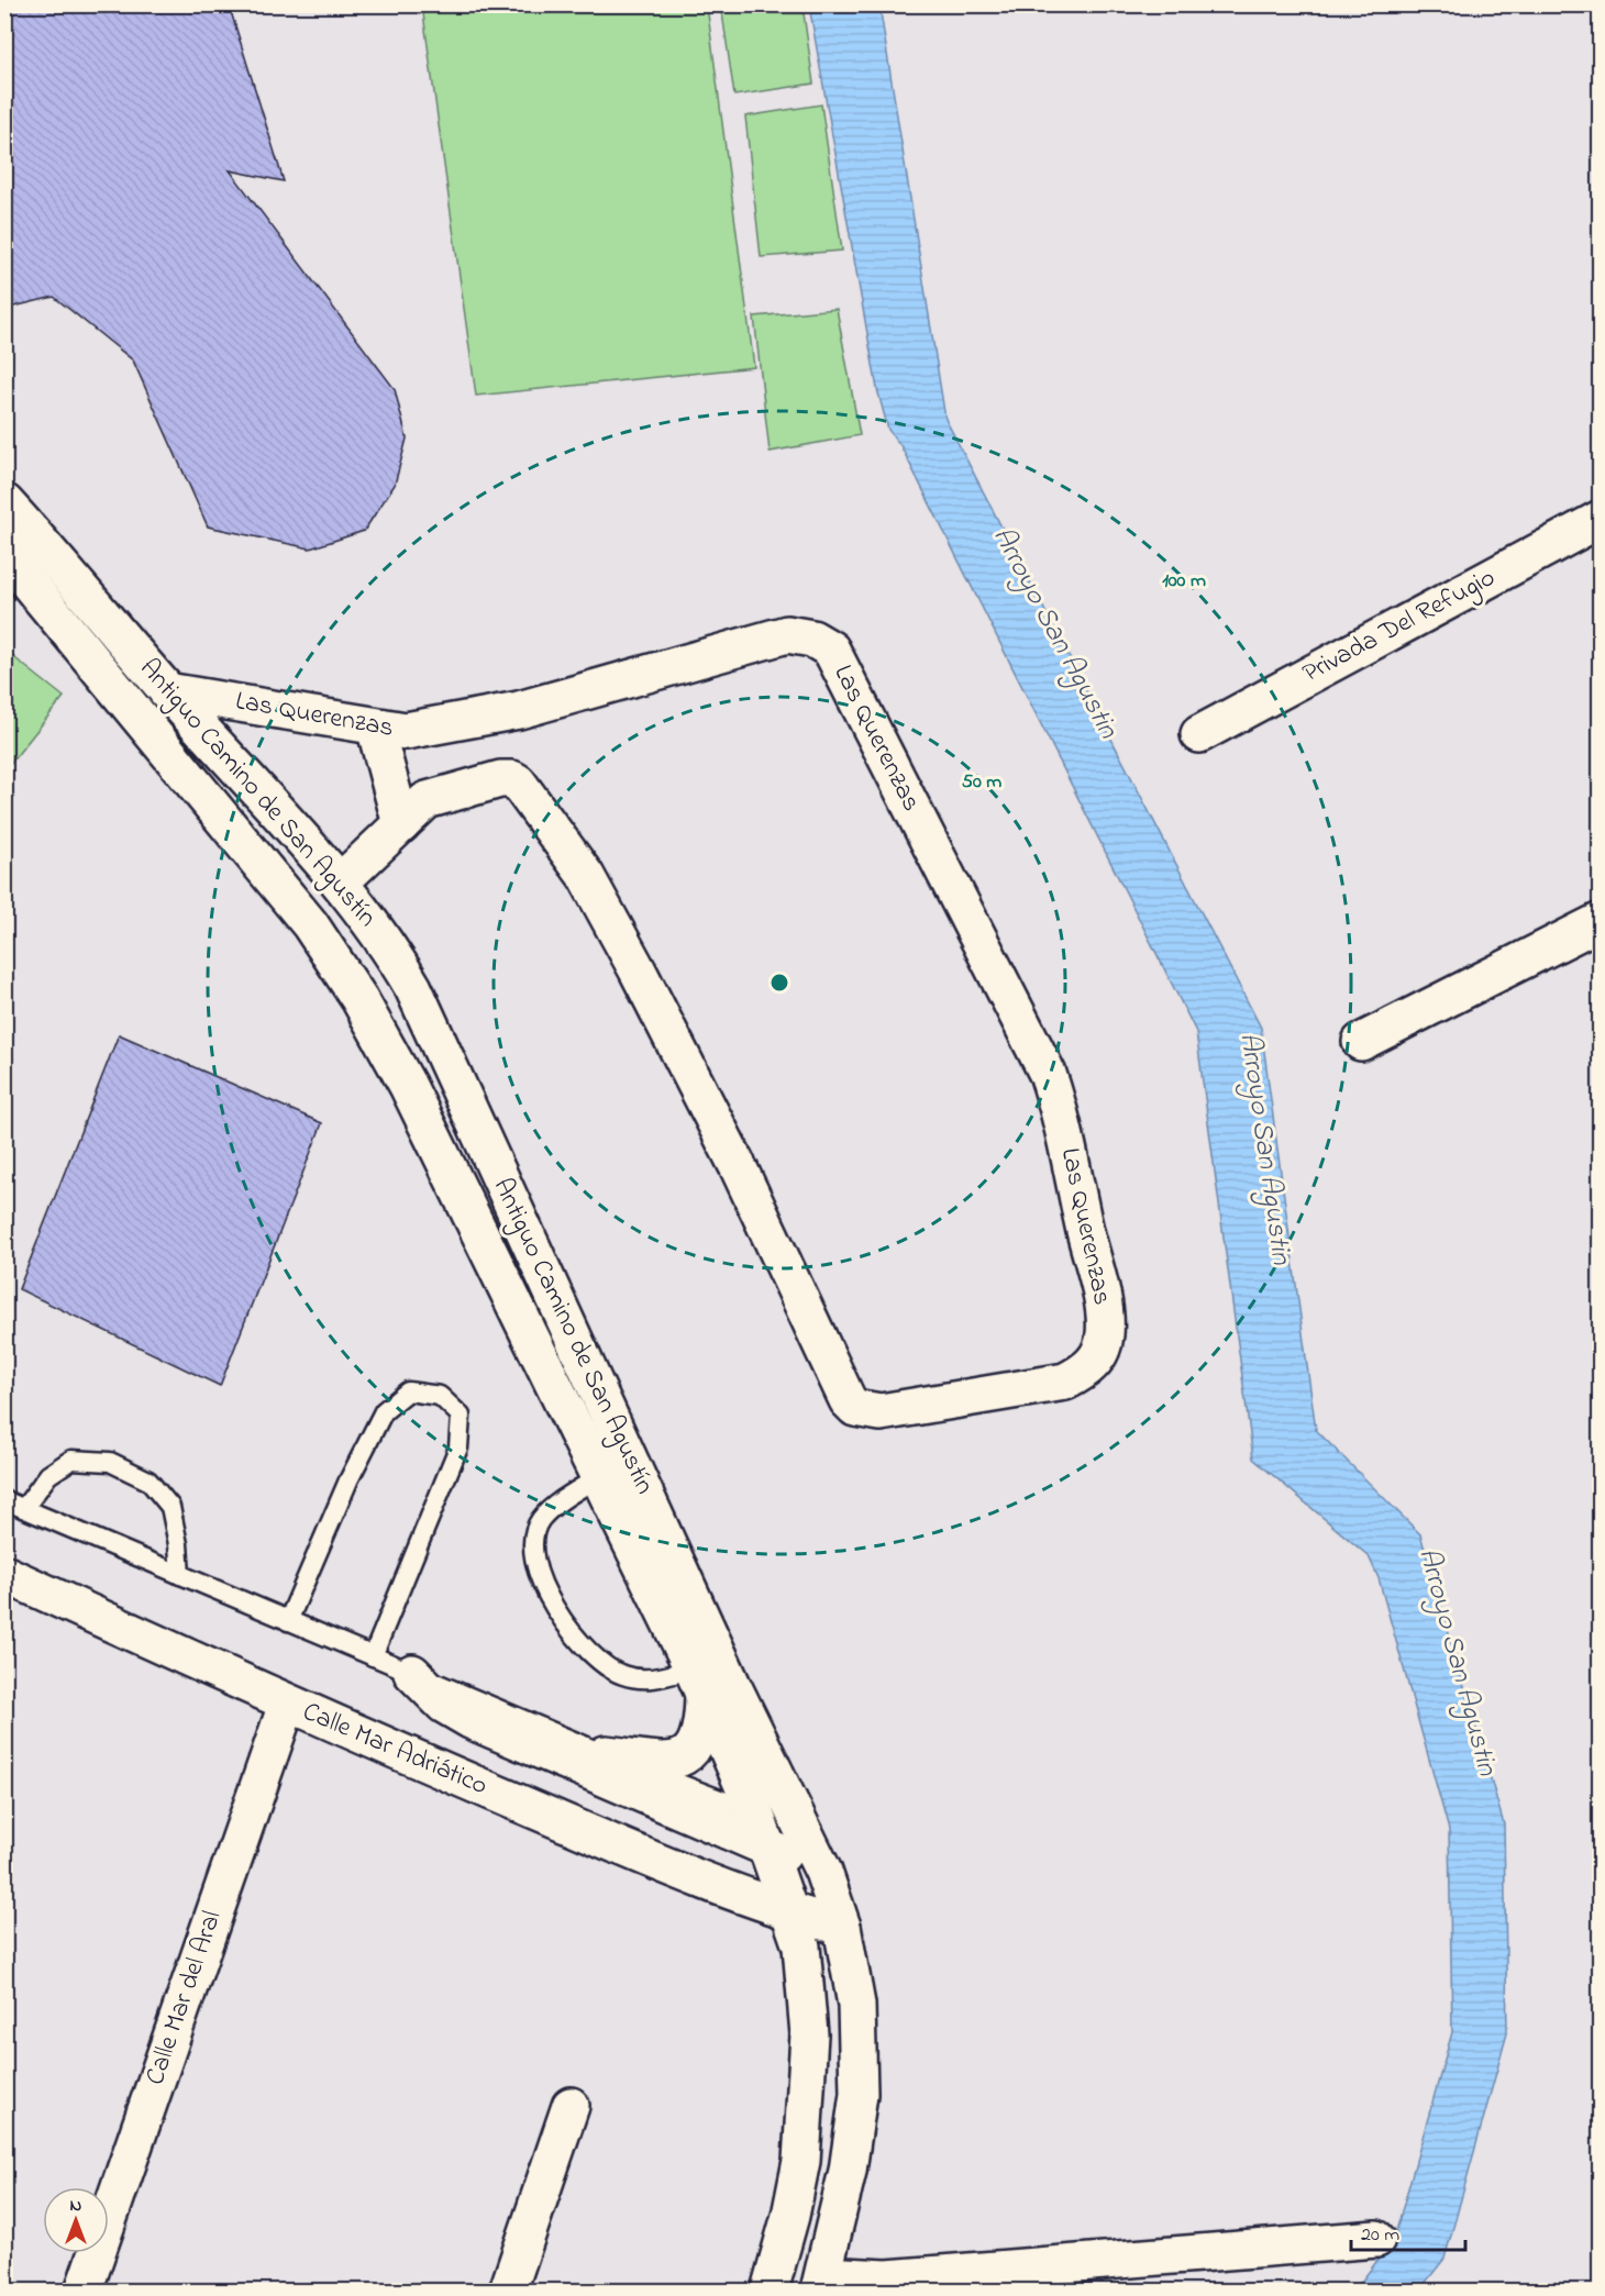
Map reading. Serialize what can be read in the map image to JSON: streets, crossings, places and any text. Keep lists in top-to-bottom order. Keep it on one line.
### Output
{"streets":{"street":["Privada Del Refugio","Las Querenzas","Antiguo Camino de San Agustín","Calle Mar Adriático","Calle Mar del Aral"]},"crossings":[["Las Querenzas","Antiguo Camino de San Agustín"],["Antiguo Camino de San Agustín","Calle Mar Adriático"],["Calle Mar Adriático","Calle Mar del Aral"]],"water":["Arroyo San Agustin"],"scale_bar":"20 m","north":"top","rings":["100 m","50 m"]}
